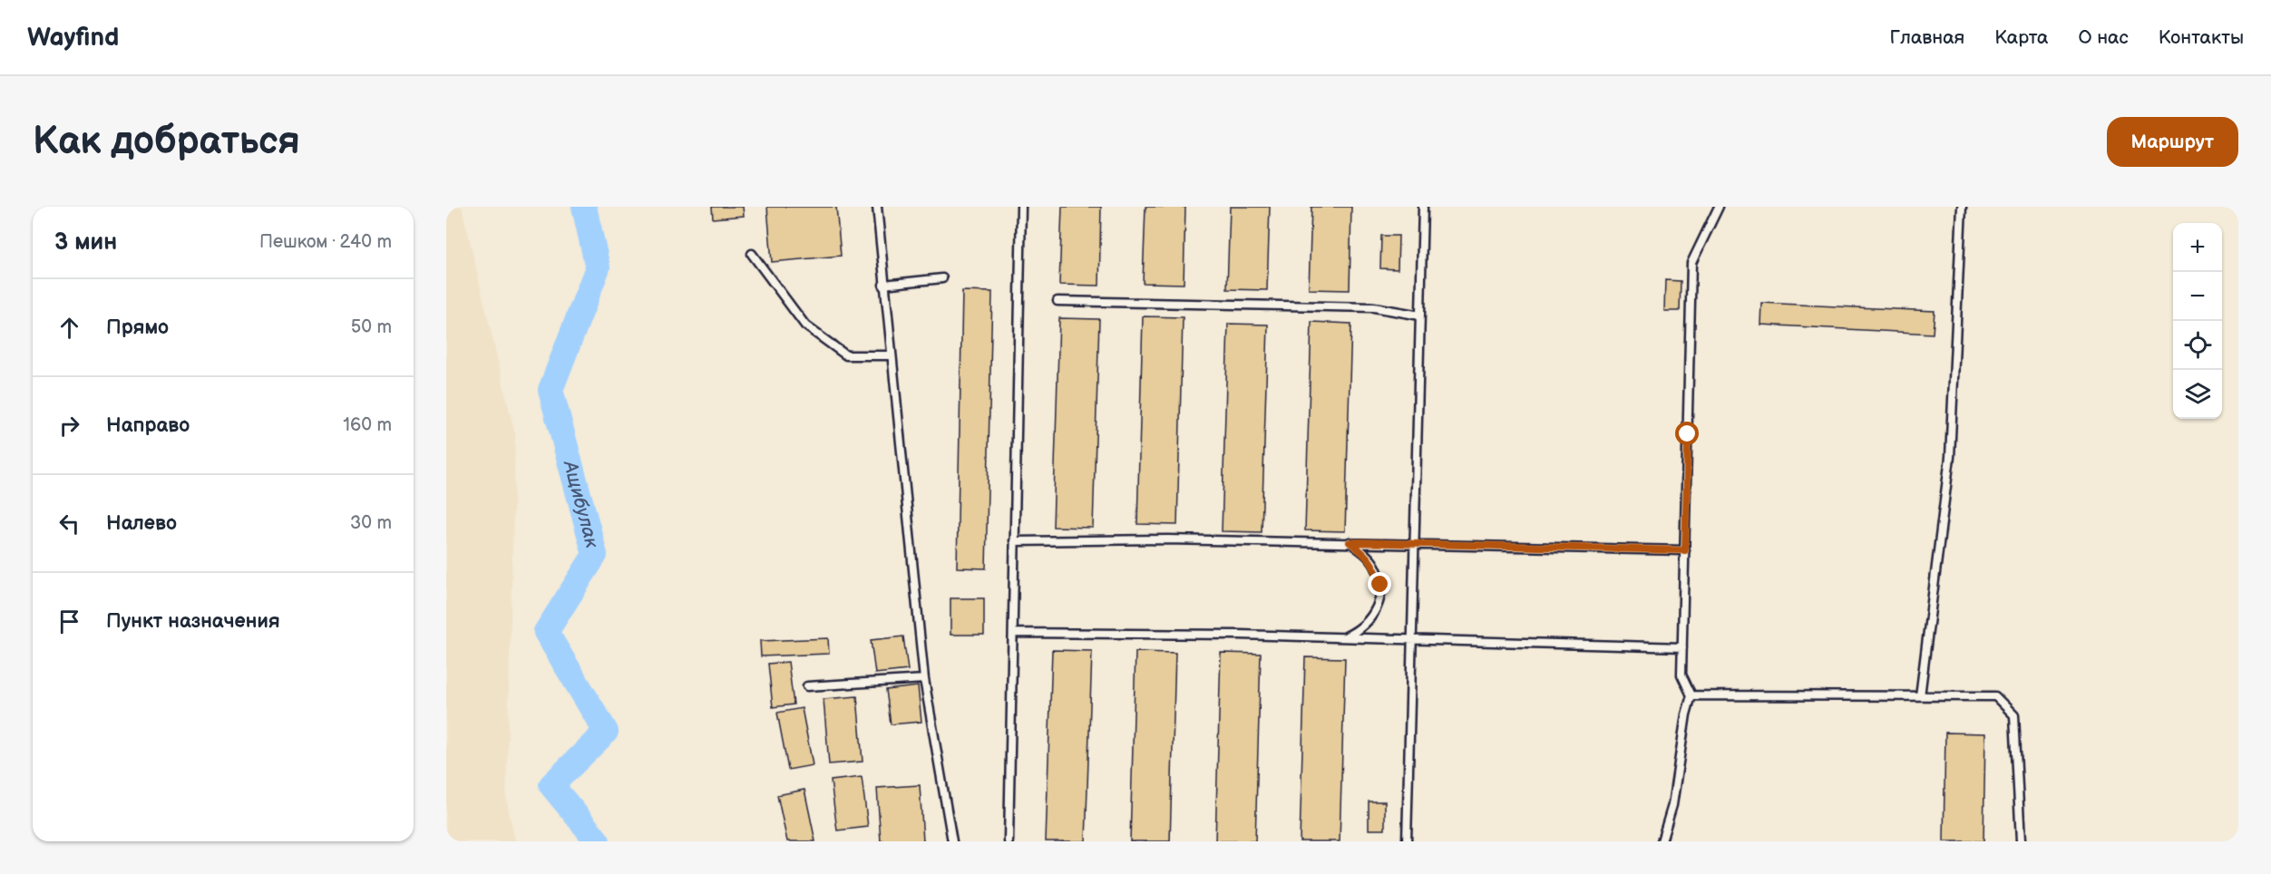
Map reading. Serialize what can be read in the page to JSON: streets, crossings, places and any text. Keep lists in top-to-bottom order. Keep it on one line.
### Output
{"water":["Ащибулак"],"page":{"header":"Wayfind","nav":["Главная","Карта","О нас","Контакты"],"buttons":"Маршрут","title":"Как добраться","heading":["3 мин","Пешком · 240 m"],"map_buttons":["+","−"],"list":[["Прямо","50 m"],["Направо","160 m"],["Налево","30 m"],"Пункт назначения"]}}
